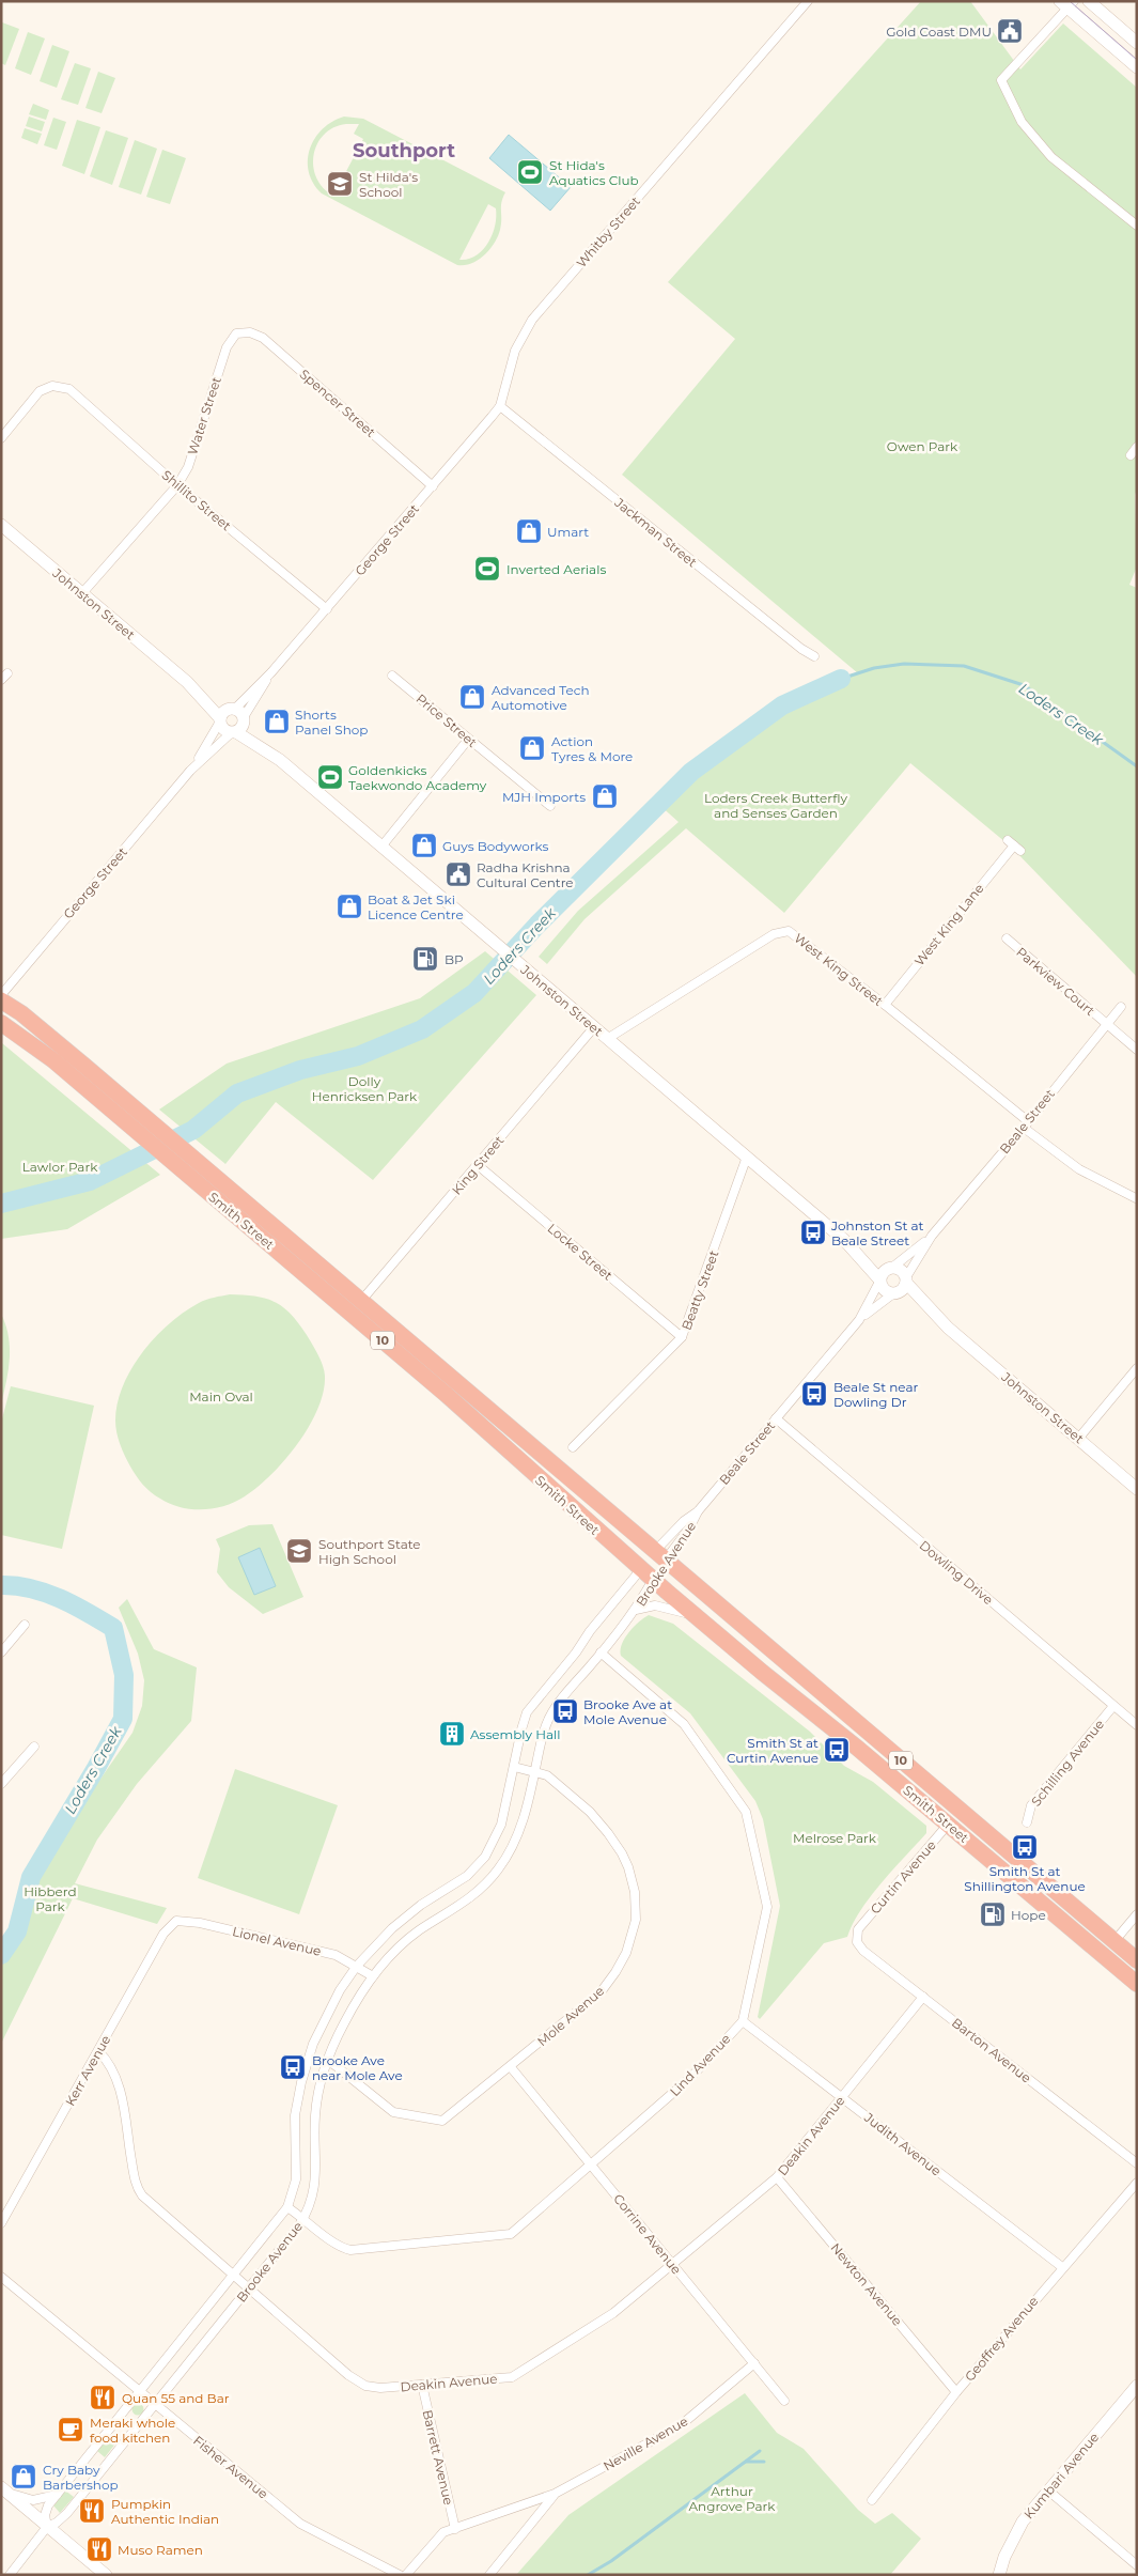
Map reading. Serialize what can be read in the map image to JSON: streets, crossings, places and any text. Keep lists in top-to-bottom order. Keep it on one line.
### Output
{"streets":{"highway":["Smith Street","10","Brooke Avenue"],"street":["Whitby Street","Spencer Street","Water Street","Shillito Street","Jackman Street","George Street","Johnston Street","Price Street","West King Lane","West King Street","Parkview Court","Beale Street","King Street","Locke Street","Beatty Street","Dowling Drive","Schilling Avenue","Curtin Avenue","Lionel Avenue","Mole Avenue","Barton Avenue","Lind Avenue","Kerr Avenue","Deakin Avenue","Judith Avenue","Corrine Avenue","Newton Avenue","Geoffrey Avenue","Neville Avenue","Barrett Avenue","Fisher Avenue","Kumbari Avenue"]},"crossings":[["Whitby Street","Jackman Street"],["Whitby Street","George Street"],["Spencer Street","Water Street"],["Spencer Street","George Street"],["Water Street","Shillito Street"],["Water Street","Johnston Street"],["Shillito Street","George Street"],["Jackman Street","George Street"],["George Street","Johnston Street"],["Johnston Street","West King Street"],["Johnston Street","Beale Street"],["Johnston Street","King Street"],["Johnston Street","Beatty Street"],["West King Lane","West King Street"],["West King Street","Beale Street"],["Parkview Court","Beale Street"],["Beale Street","Brooke Avenue"],["Beale Street","Dowling Drive"],["King Street","Smith Street"],["King Street","Locke Street"],["Smith Street","Brooke Avenue"],["Smith Street","Curtin Avenue"],["Locke Street","Beatty Street"],["Brooke Avenue","Lionel Avenue"],["Brooke Avenue","Mole Avenue"],["Brooke Avenue","Lind Avenue"],["Brooke Avenue","Deakin Avenue"],["Brooke Avenue","Fisher Avenue"],["Dowling Drive","Schilling Avenue"],["Curtin Avenue","Barton Avenue"],["Lionel Avenue","Kerr Avenue"],["Mole Avenue","Corrine Avenue"],["Barton Avenue","Deakin Avenue"],["Lind Avenue","Judith Avenue"],["Lind Avenue","Corrine Avenue"],["Kerr Avenue","Deakin Avenue"],["Deakin Avenue","Judith Avenue"],["Deakin Avenue","Corrine Avenue"],["Deakin Avenue","Newton Avenue"],["Deakin Avenue","Barrett Avenue"],["Judith Avenue","Geoffrey Avenue"],["Corrine Avenue","Neville Avenue"],["Newton Avenue","Geoffrey Avenue"],["Neville Avenue","Barrett Avenue"]],"districts":["Southport"],"water":["Loders Creek"],"parks":["Owen Park","Loders Creek Butterfly and Senses Garden","Dolly Henricksen Park","Lawlor Park","Main Oval","Melrose Park","Hibberd Park","Arthur Angrove Park"],"places":{"public building":["Gold Coast DMU","Radha Krishna Cultural Centre"],"sports":["St Hida's Aquatics Club","Inverted Aerials","Goldenkicks Taekwondo Academy"],"school or university":["St Hilda's School","Southport State High School"],"shop":["Umart","Advanced Tech Automotive","Shorts Panel Shop","Action Tyres & More","MJH Imports","Guys Bodyworks","Boat & Jet Ski Licence Centre","Cry Baby Barbershop"],"fuel station":["BP","Hope"],"bus stop":["Johnston St at Beale Street","Beale St near Dowling Dr","Brooke Ave at Mole Avenue","Smith St at Curtin Avenue","Smith St at Shillington Avenue","Brooke Ave near Mole Ave"],"building":["Assembly Hall"],"restaurant":["Quan 55 and Bar","Pumpkin Authentic Indian","Muso Ramen"],"cafe":["Meraki whole food kitchen"]}}
